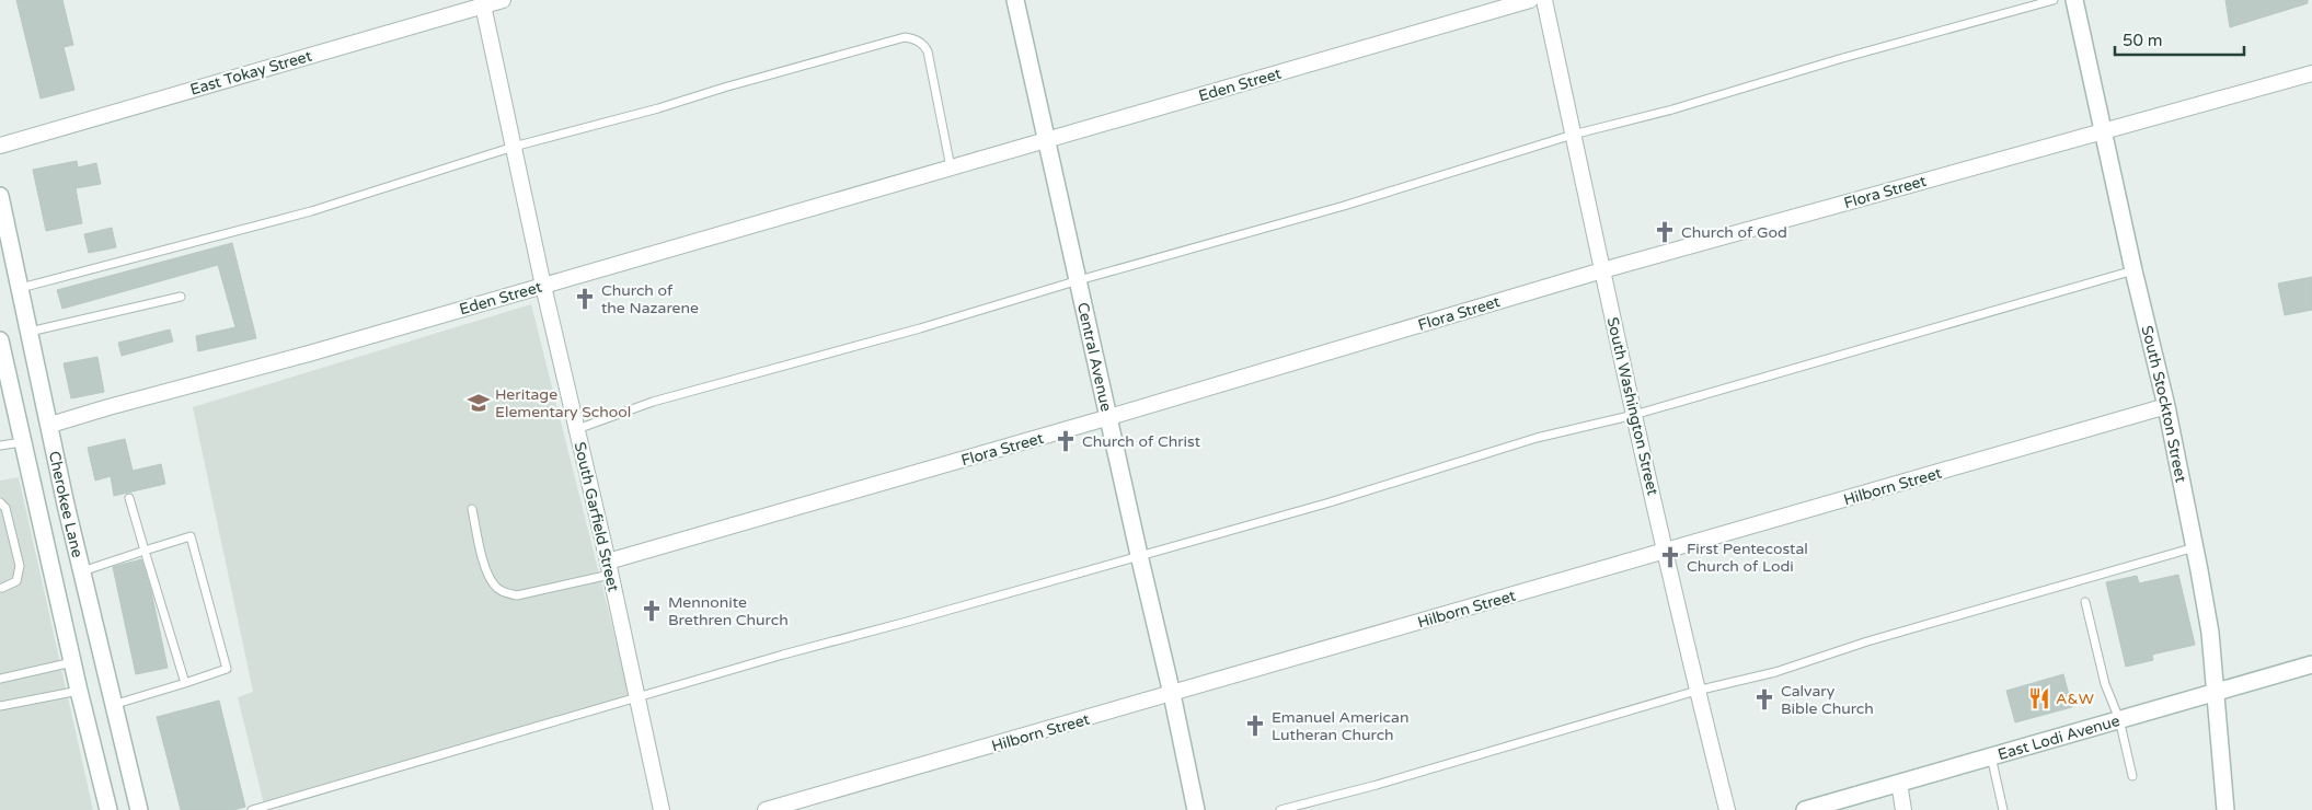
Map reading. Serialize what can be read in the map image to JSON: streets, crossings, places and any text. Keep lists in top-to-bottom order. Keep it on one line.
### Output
{"streets":{"street":["East Tokay Street","Eden Street","Flora Street","Central Avenue","South Stockton Street","South Washington Street","Hilborn Street","Cherokee Lane","South Garfield Street","East Lodi Avenue"]},"crossings":[["East Tokay Street","South Garfield Street"],["Eden Street","Central Avenue"],["Eden Street","Cherokee Lane"],["Eden Street","South Garfield Street"],["Flora Street","Central Avenue"],["Flora Street","South Stockton Street"],["Flora Street","South Washington Street"],["Flora Street","South Garfield Street"],["Central Avenue","Hilborn Street"],["South Stockton Street","Hilborn Street"],["South Stockton Street","East Lodi Avenue"],["South Washington Street","Hilborn Street"]],"places":{"church":["Church of God","Church of the Nazarene","Church of Christ","First Pentecostal Church of Lodi","Mennonite Brethren Church","Calvary Bible Church","Emanuel American Lutheran Church"],"school or university":["Heritage Elementary School"],"restaurant":["A&W"]},"scale_bar":"50 m"}
